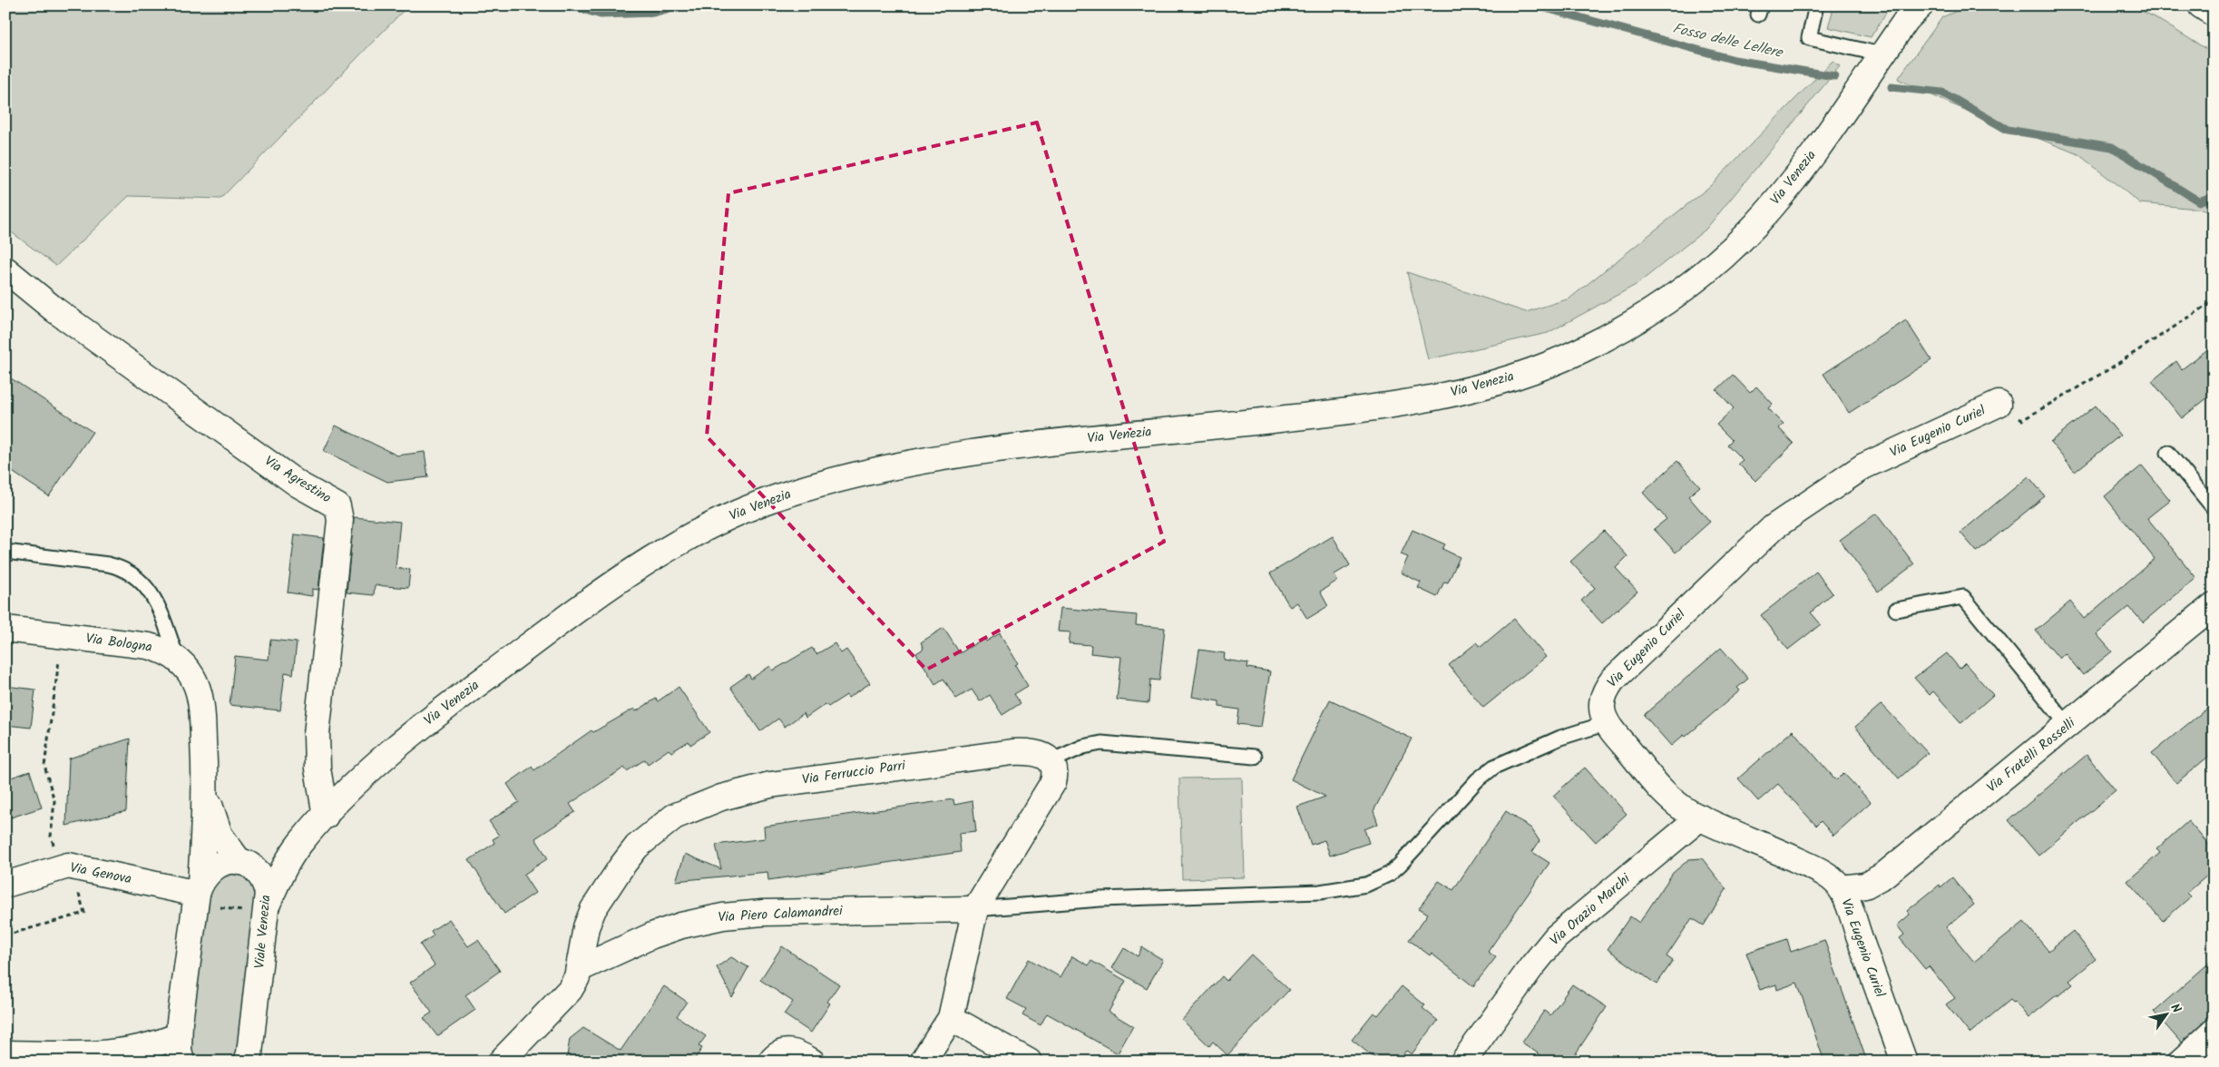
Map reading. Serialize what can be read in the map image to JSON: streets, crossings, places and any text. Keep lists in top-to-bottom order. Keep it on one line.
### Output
{"streets":{"street":["Via Venezia","Via Eugenio Curiel","Via Agrestino","Via Bologna","Via Fratelli Rosselli","Via Ferruccio Parri","Via Genova","Via Orazio Marchi","Via Piero Calamandrei","Viale Venezia"]},"crossings":[["Via Venezia","Via Agrestino"],["Via Venezia","Via Bologna"],["Via Venezia","Viale Venezia"],["Via Eugenio Curiel","Via Fratelli Rosselli"],["Via Eugenio Curiel","Via Orazio Marchi"],["Via Bologna","Via Genova"],["Via Bologna","Viale Venezia"],["Via Ferruccio Parri","Via Piero Calamandrei"]],"water":["Fosso delle Lellere"],"north":"top right"}
